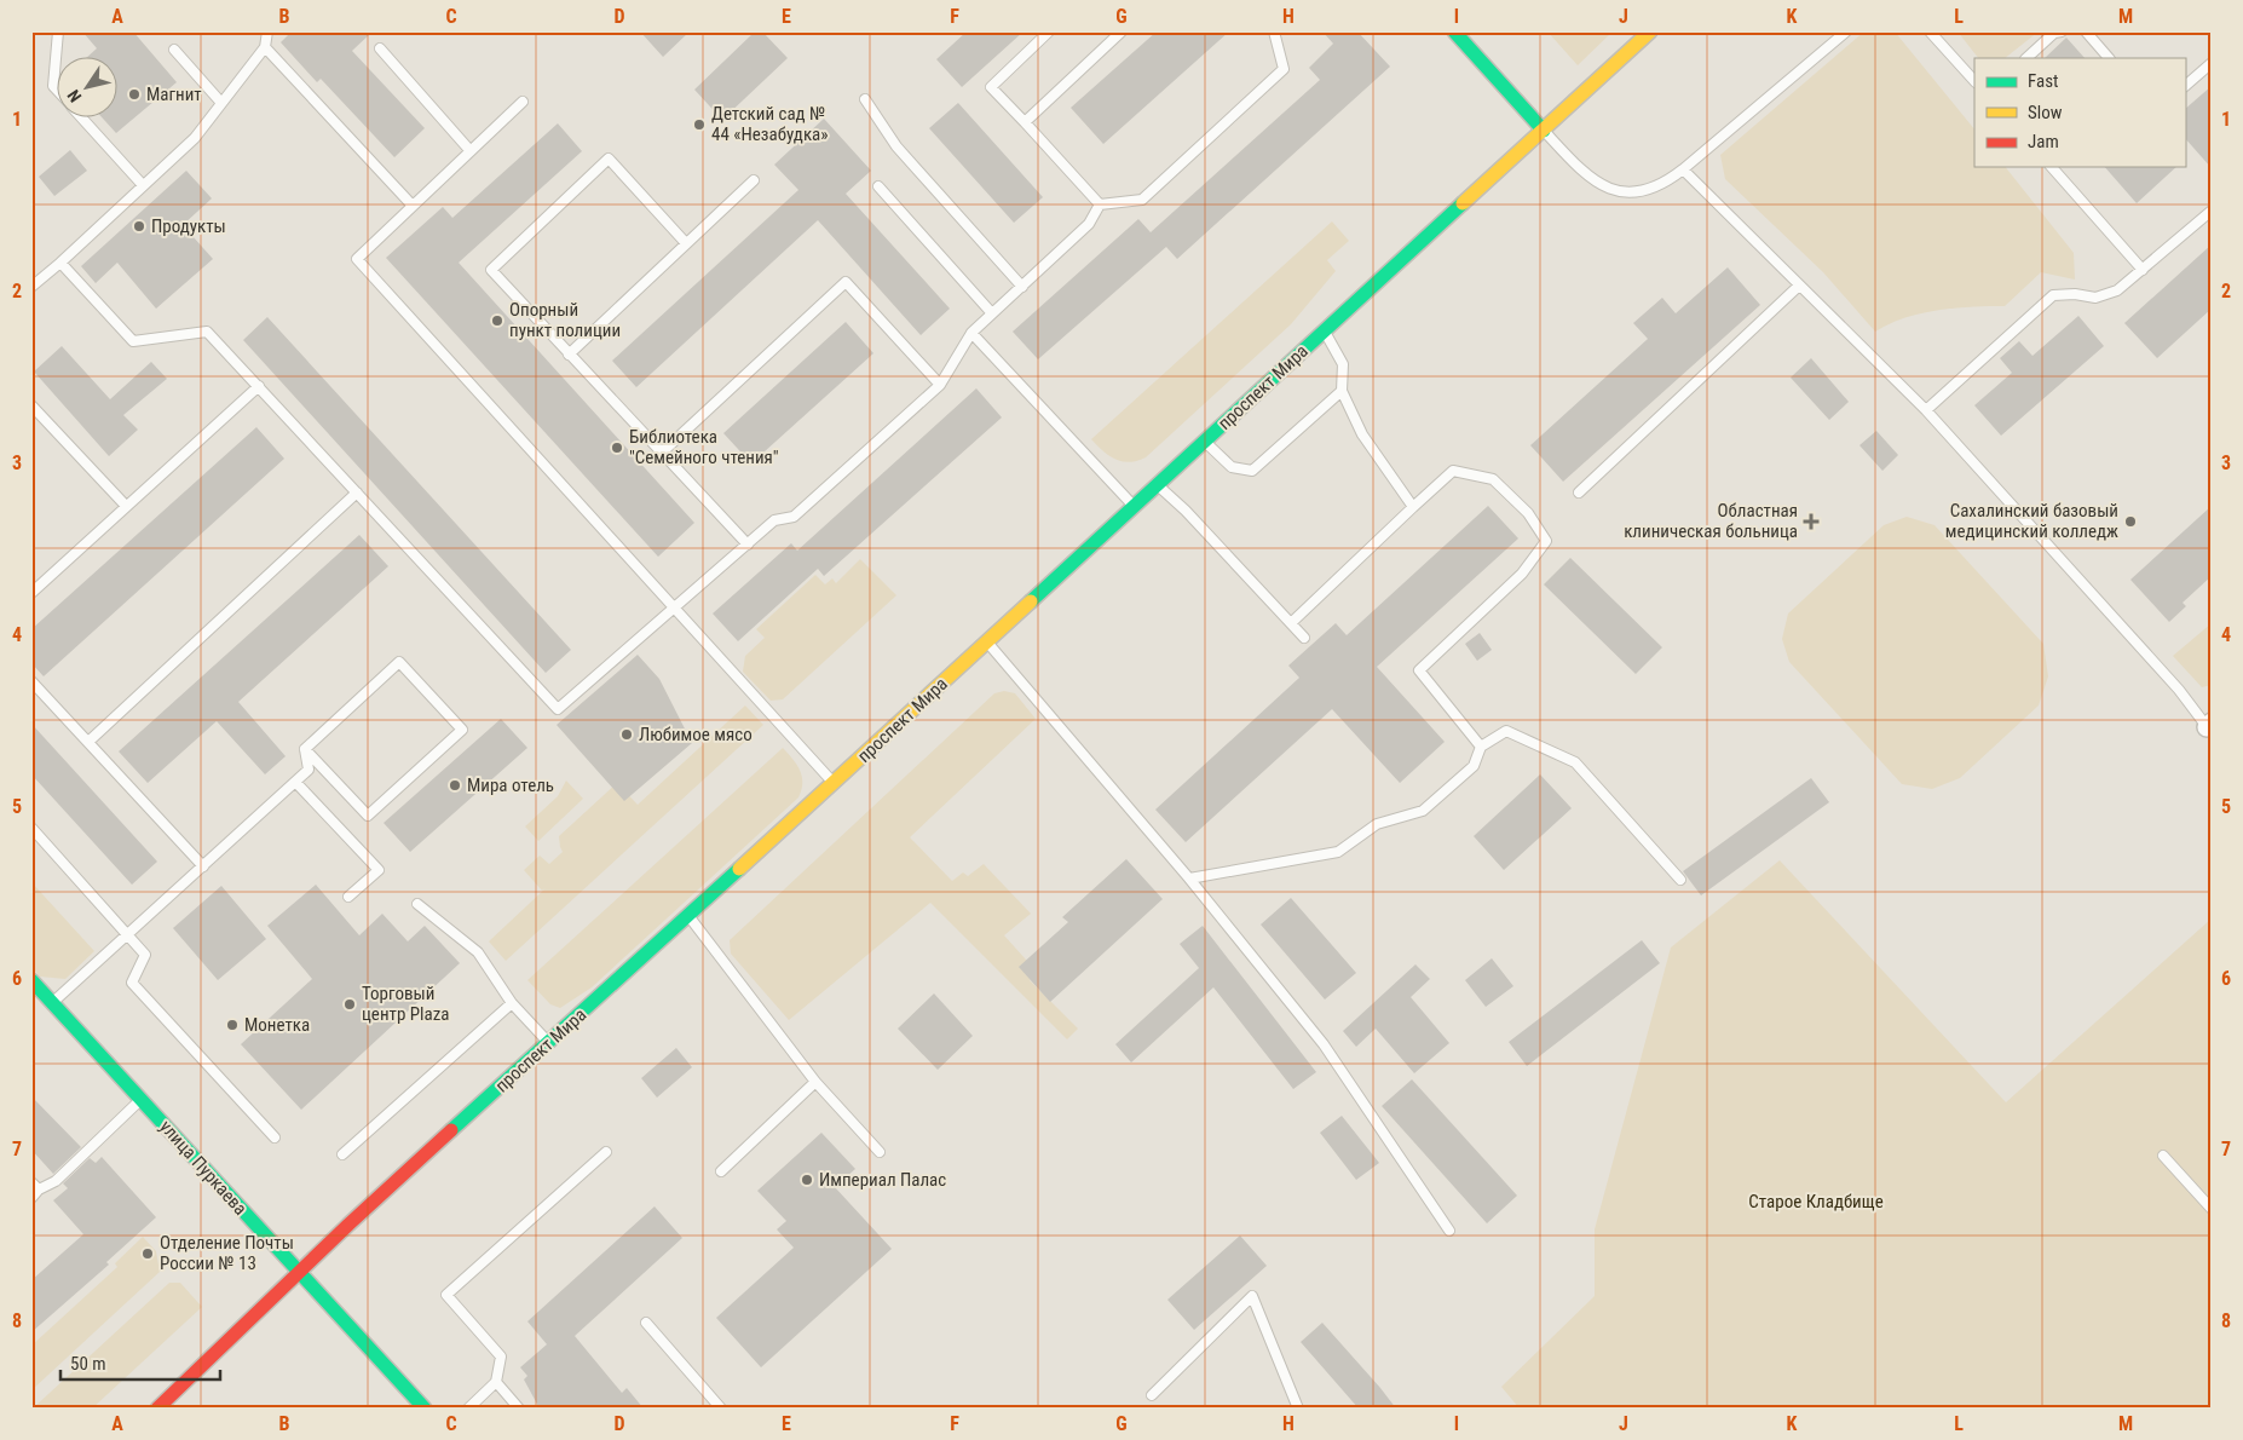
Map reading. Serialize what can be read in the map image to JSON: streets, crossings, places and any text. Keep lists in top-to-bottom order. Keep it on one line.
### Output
{"streets":{"main road":["проспект Мира","улица Пуркаева"]},"crossings":[["проспект Мира","улица Пуркаева"]],"parks":["Старое Кладбище"],"places":{"other":["Магнит","Детский сад № 44 «Незабудка»","Продукты","Опорный пункт полиции","Библиотека \"Семейного чтения\"","Сахалинский базовый медицинский колледж","Любимое мясо","Мира отель","Торговый центр Plaza","Монетка","Империал Палас","Отделение Почты России № 13"],"health":["Областная клиническая больница"]},"legend":["Fast","Slow","Jam"],"scale_bar":"50 m","north":"bottom left","grid":{"columns":["A","B","C","D","E","F","G","H","I","J","K","L","M"],"rows":["1","2","3","4","5","6","7","8"]}}
